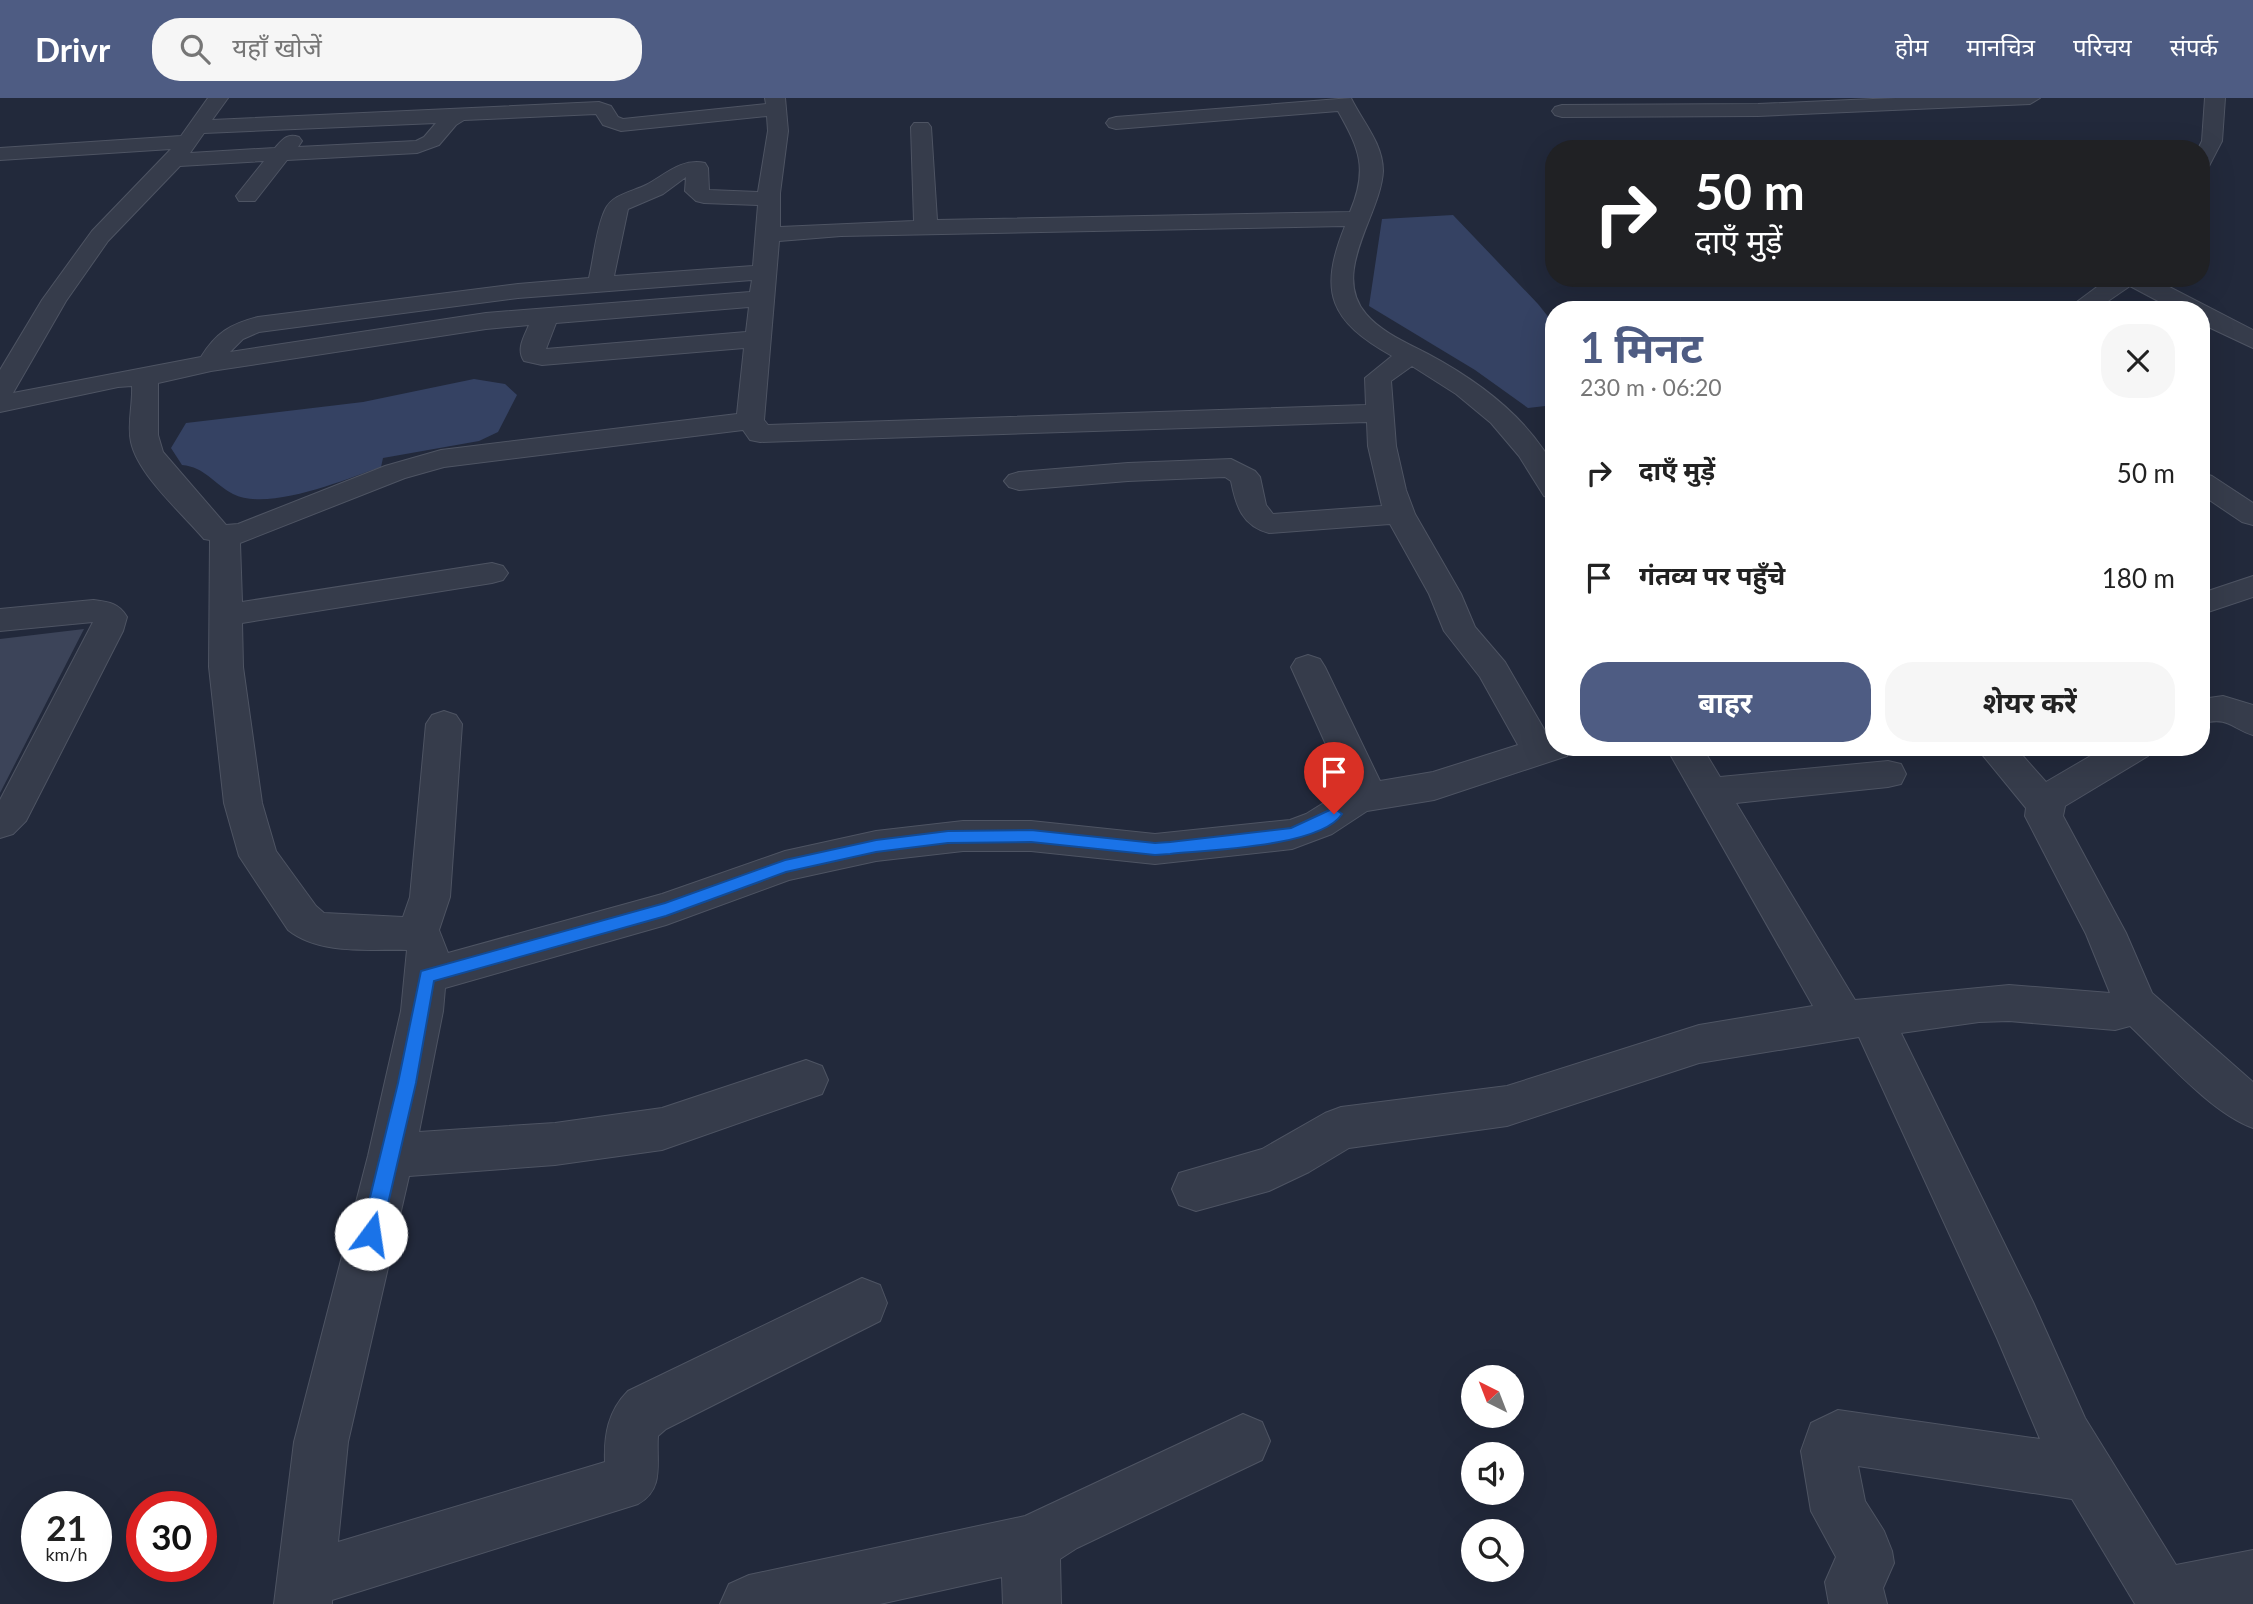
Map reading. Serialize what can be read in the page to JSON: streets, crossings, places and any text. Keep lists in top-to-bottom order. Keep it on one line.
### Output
{"north":"top left","page":{"header":"Drivr","search":"यहाँ खोजें","nav":["होम","मानचित्र","परिचय","संपर्क"],"turn":["50 m","दाएँ मुड़ें"],"heading":["1 मिनट","230 m · 06:20"],"list":[{"name":"दाएँ मुड़ें","value":"50 m"},{"name":"गंतव्य पर पहुँचे","value":"180 m"}],"buttons":["बाहर","शेयर करें"],"speed":"21 km/h","limit":"30"}}
